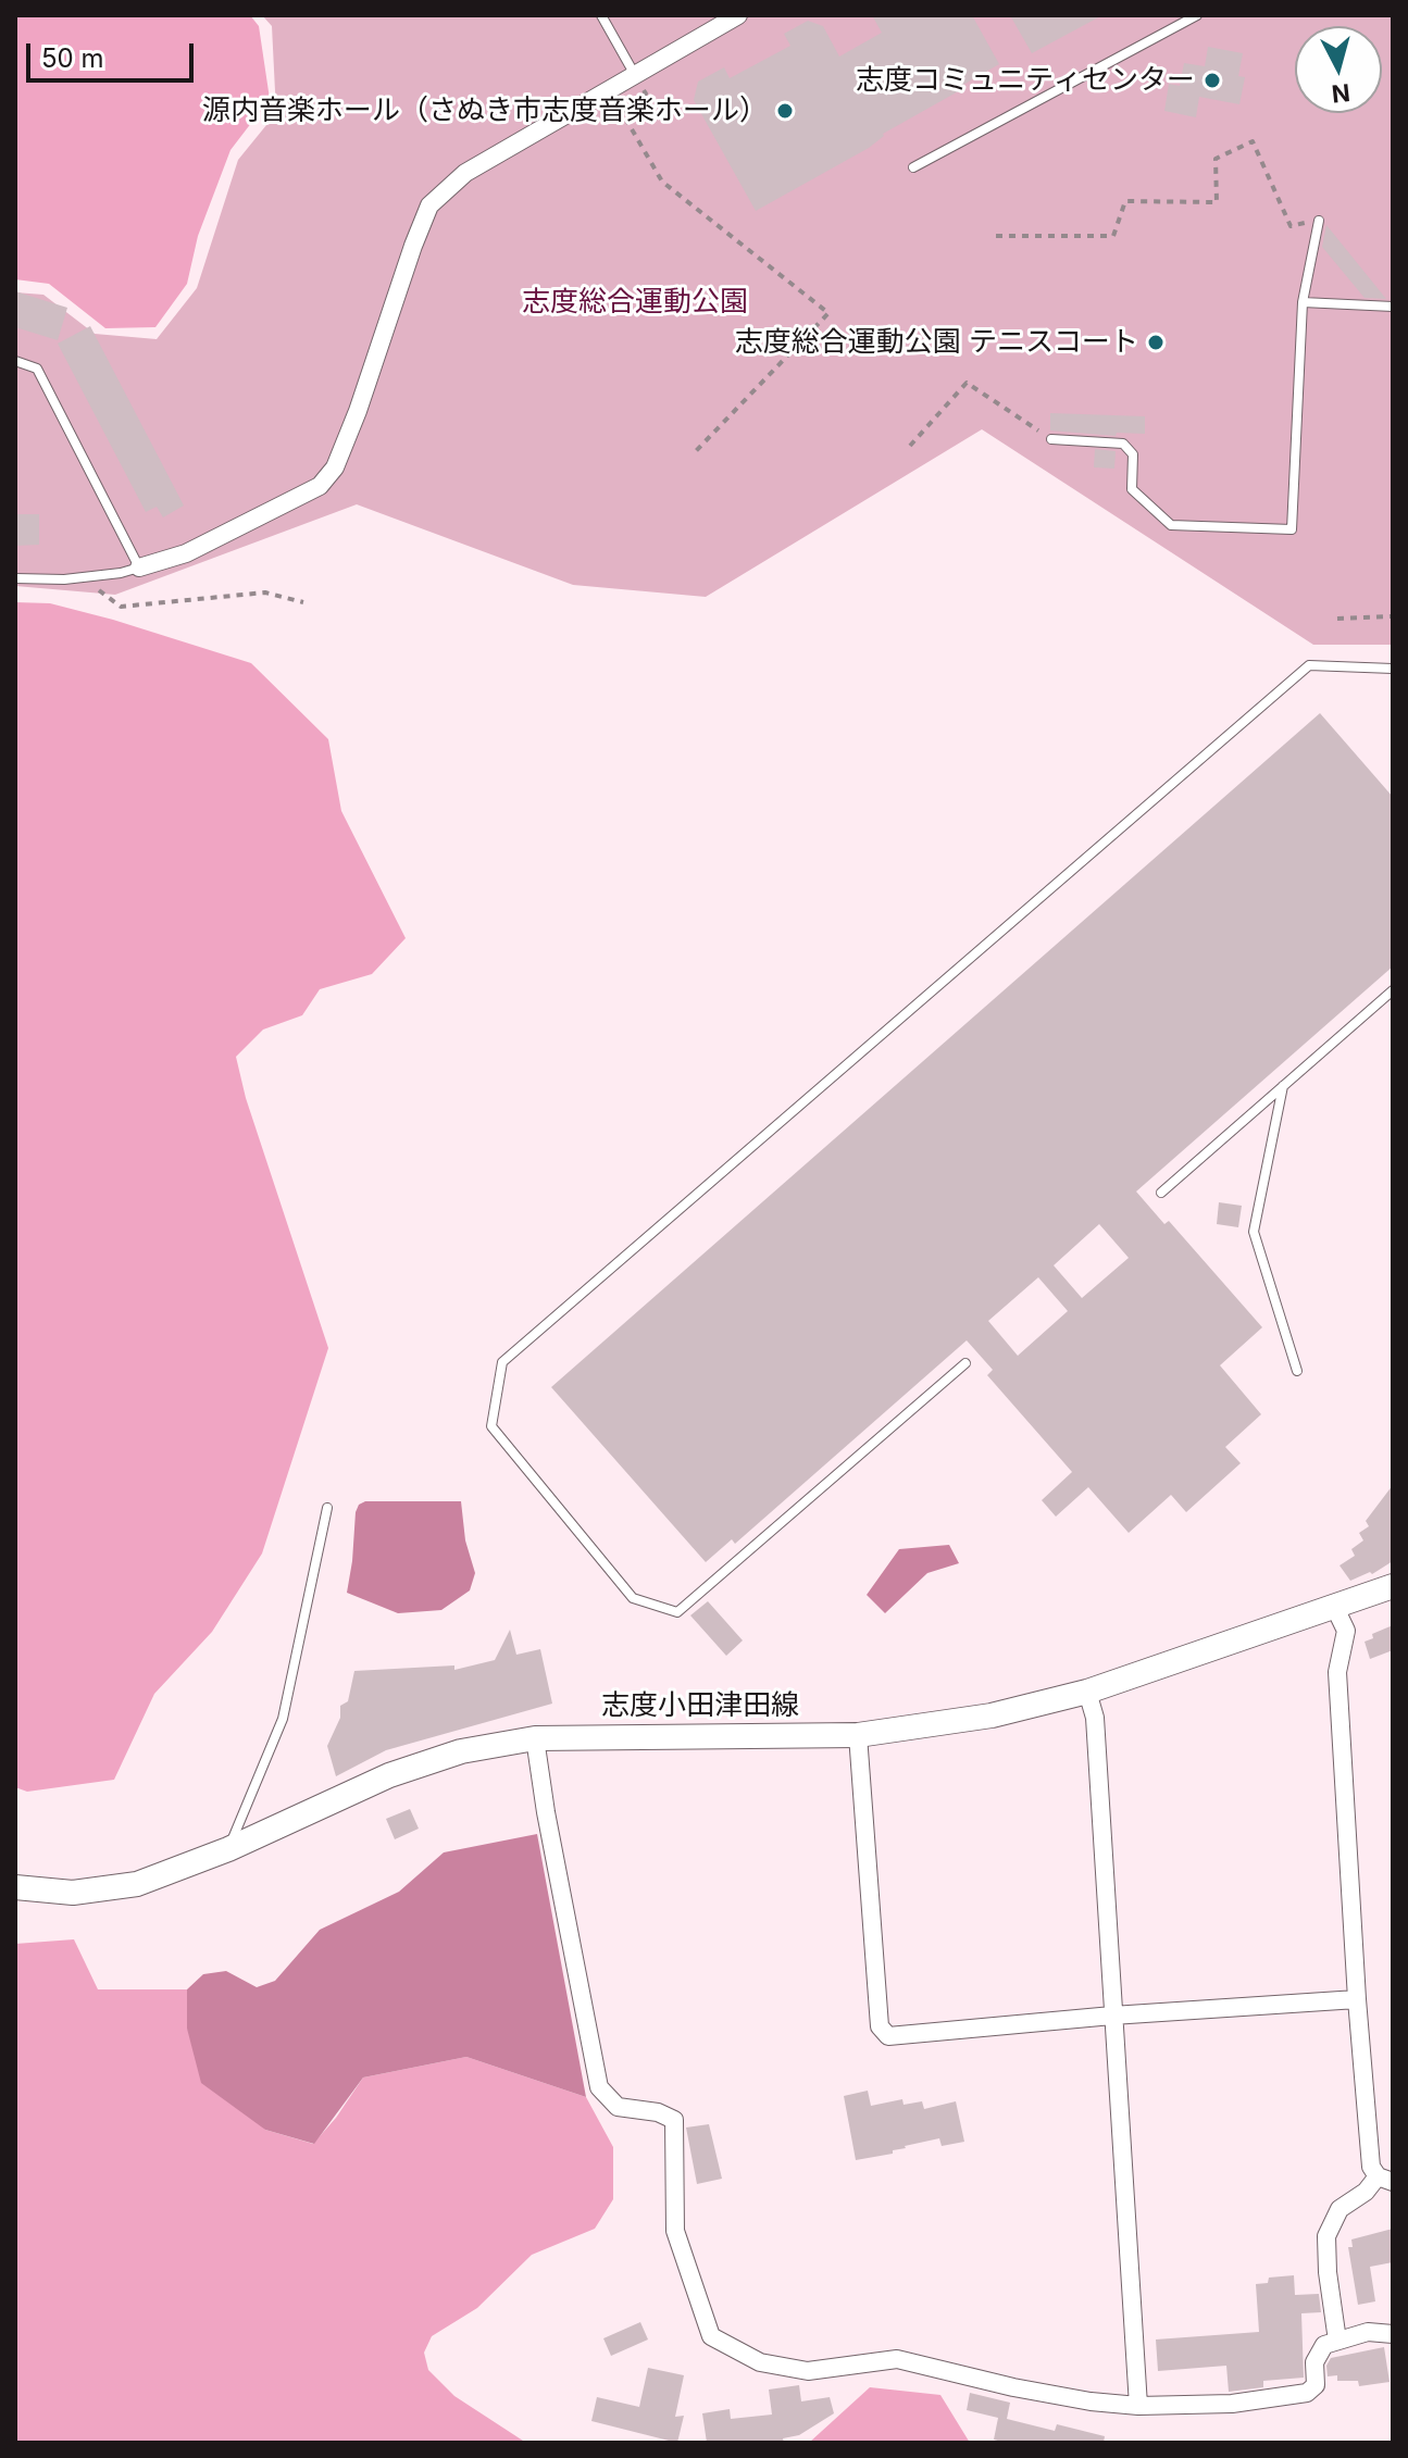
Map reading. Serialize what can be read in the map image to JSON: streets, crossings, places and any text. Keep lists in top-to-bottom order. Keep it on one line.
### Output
{"streets":{"main road":["志度小田津田線"]},"parks":["志度総合運動公園"],"places":["志度コミュニティセンター","源内音楽ホール（さぬき市志度音楽ホール）","志度総合運動公園 テニスコート"],"scale_bar":"50 m","north":"bottom"}
